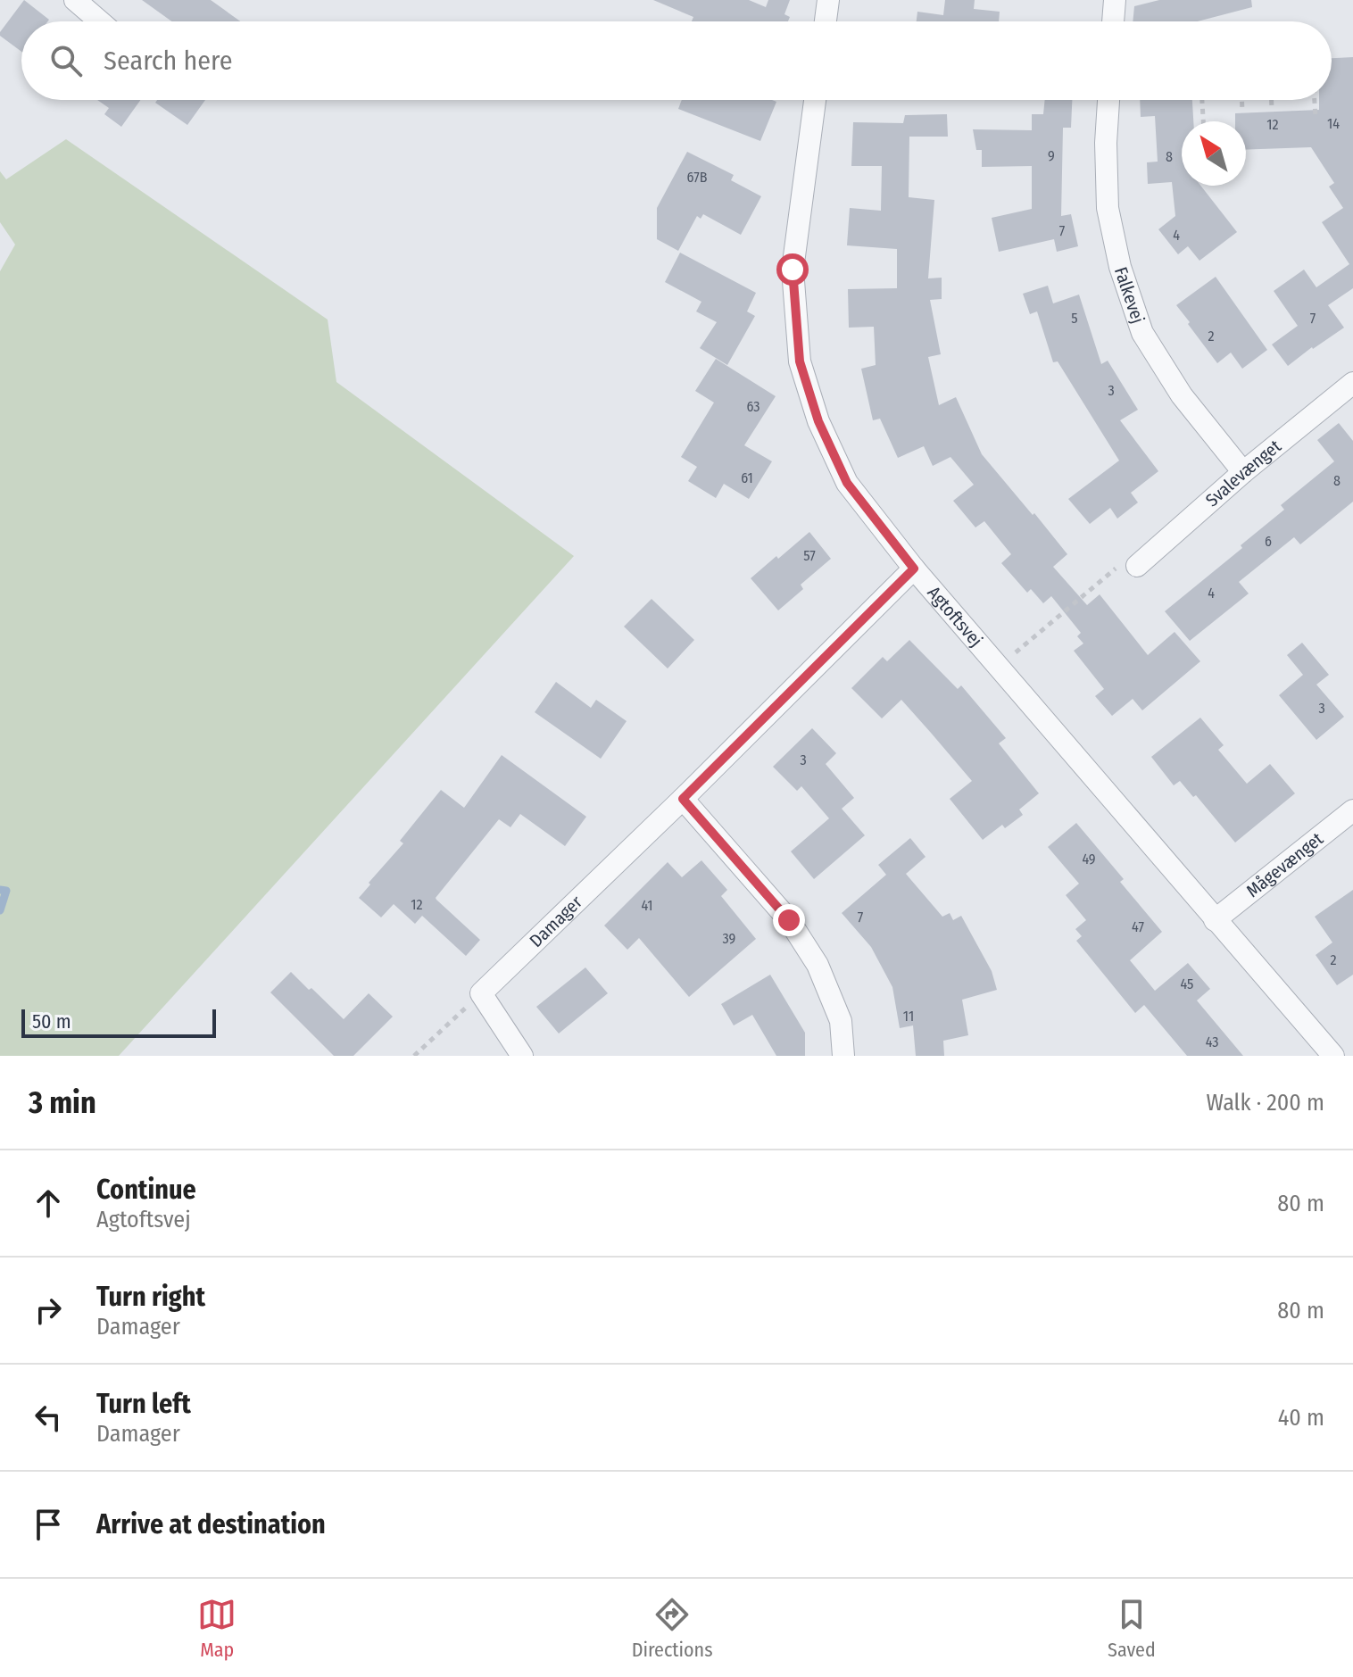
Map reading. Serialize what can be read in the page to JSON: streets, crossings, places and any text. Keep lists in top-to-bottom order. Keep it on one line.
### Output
{"streets":{"street":["Falkevej","Svalevænget","Agtoftsvej","Mågevænget","Damager"]},"crossings":[["Falkevej","Svalevænget"],["Agtoftsvej","Mågevænget"],["Agtoftsvej","Damager"]],"house_numbers":["14","12","9","8","67B","7","4","5","7","2","3","63","61","8","6","57","4","3","3","49","12","41","7","47","39","2","45","11","43"],"scale_bar":"50 m","north":"top left","page":{"search":"Search here","scale":"50 m","heading":["3 min","Walk · 200 m"],"list":[["Continue","Agtoftsvej","80 m"],["Turn right","Damager","80 m"],["Turn left","Damager","40 m"],"Arrive at destination"],"nav":["Map","Directions","Saved"]}}
